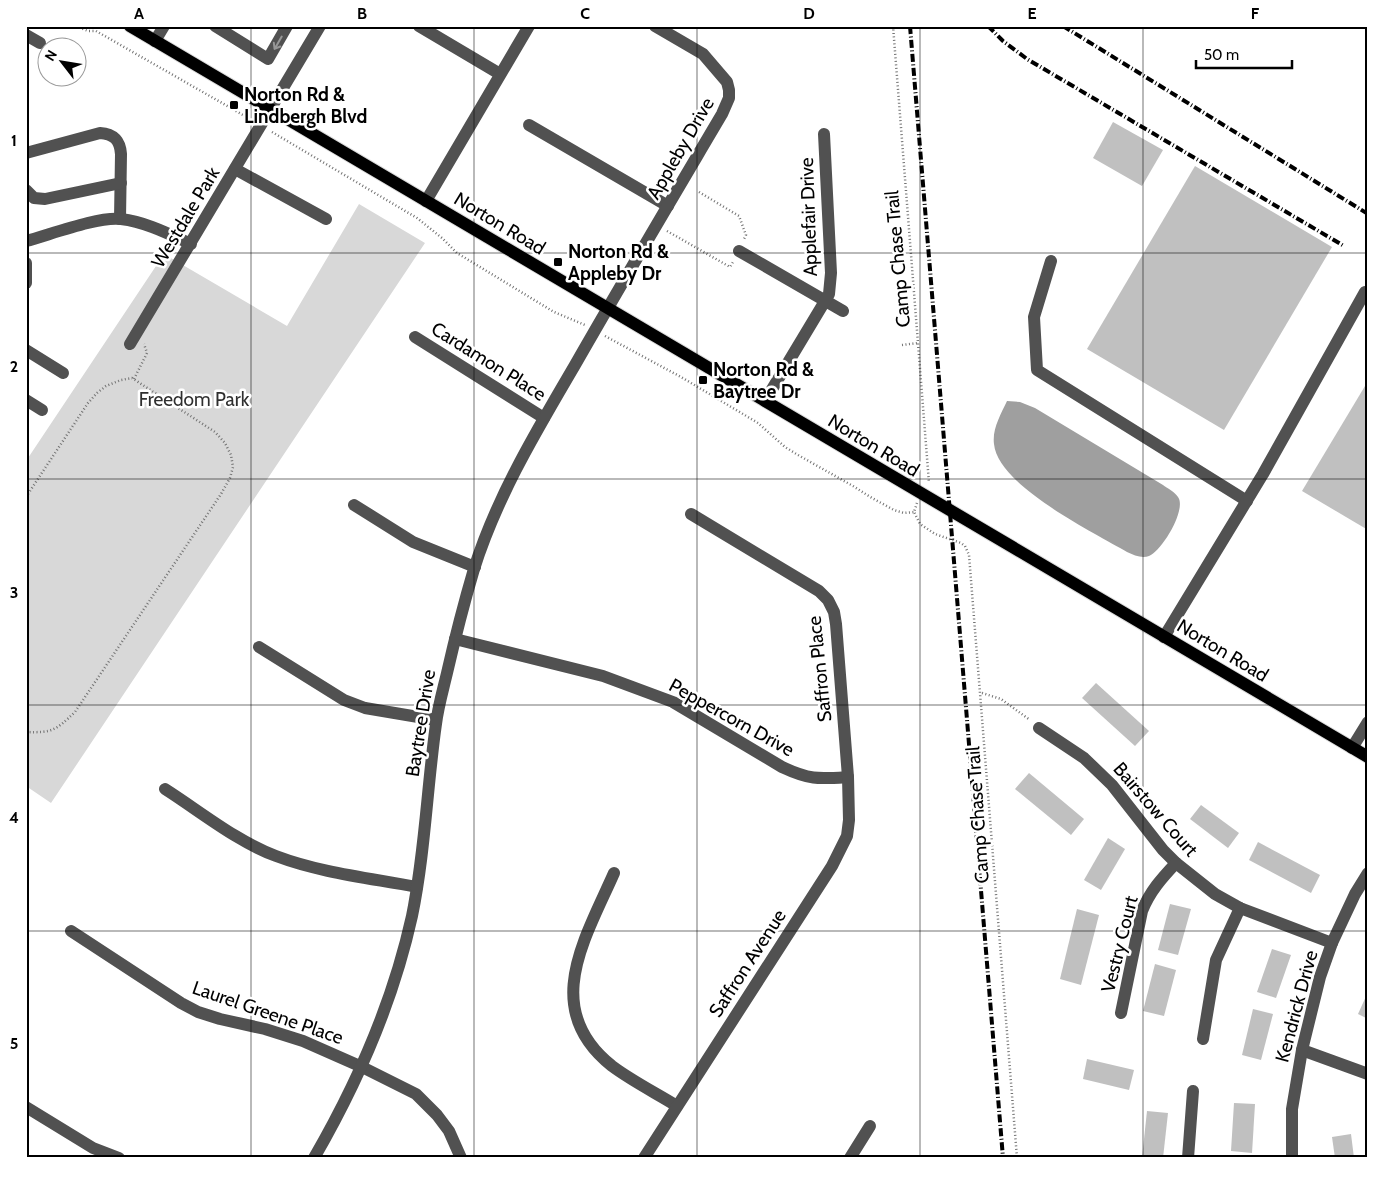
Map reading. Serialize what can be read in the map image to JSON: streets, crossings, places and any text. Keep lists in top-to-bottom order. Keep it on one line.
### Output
{"streets":{"main road":["Norton Road"],"street":["Appleby Drive","Westdale Park","Applefair Drive","Cardamon Place","Saffron Place","Peppercorn Drive","Baytree Drive","Bairstow Court","Vestry Court","Saffron Avenue","Kendrick Drive","Laurel Greene Place"],"path":["Camp Chase Trail"]},"crossings":[["Appleby Drive","Norton Road"],["Appleby Drive","Baytree Drive"],["Westdale Park","Norton Road"],["Applefair Drive","Norton Road"],["Norton Road","Baytree Drive"],["Cardamon Place","Baytree Drive"],["Saffron Place","Peppercorn Drive"],["Saffron Place","Saffron Avenue"],["Peppercorn Drive","Baytree Drive"],["Peppercorn Drive","Saffron Avenue"],["Baytree Drive","Laurel Greene Place"],["Bairstow Court","Vestry Court"],["Bairstow Court","Kendrick Drive"]],"parks":["Freedom Park"],"places":{"transit":["Norton Rd & Lindbergh Blvd","Norton Rd & Appleby Dr","Norton Rd & Baytree Dr"]},"scale_bar":"50 m","north":"top left","grid":{"columns":["A","B","C","D","E","F"],"rows":["1","2","3","4","5"]}}
